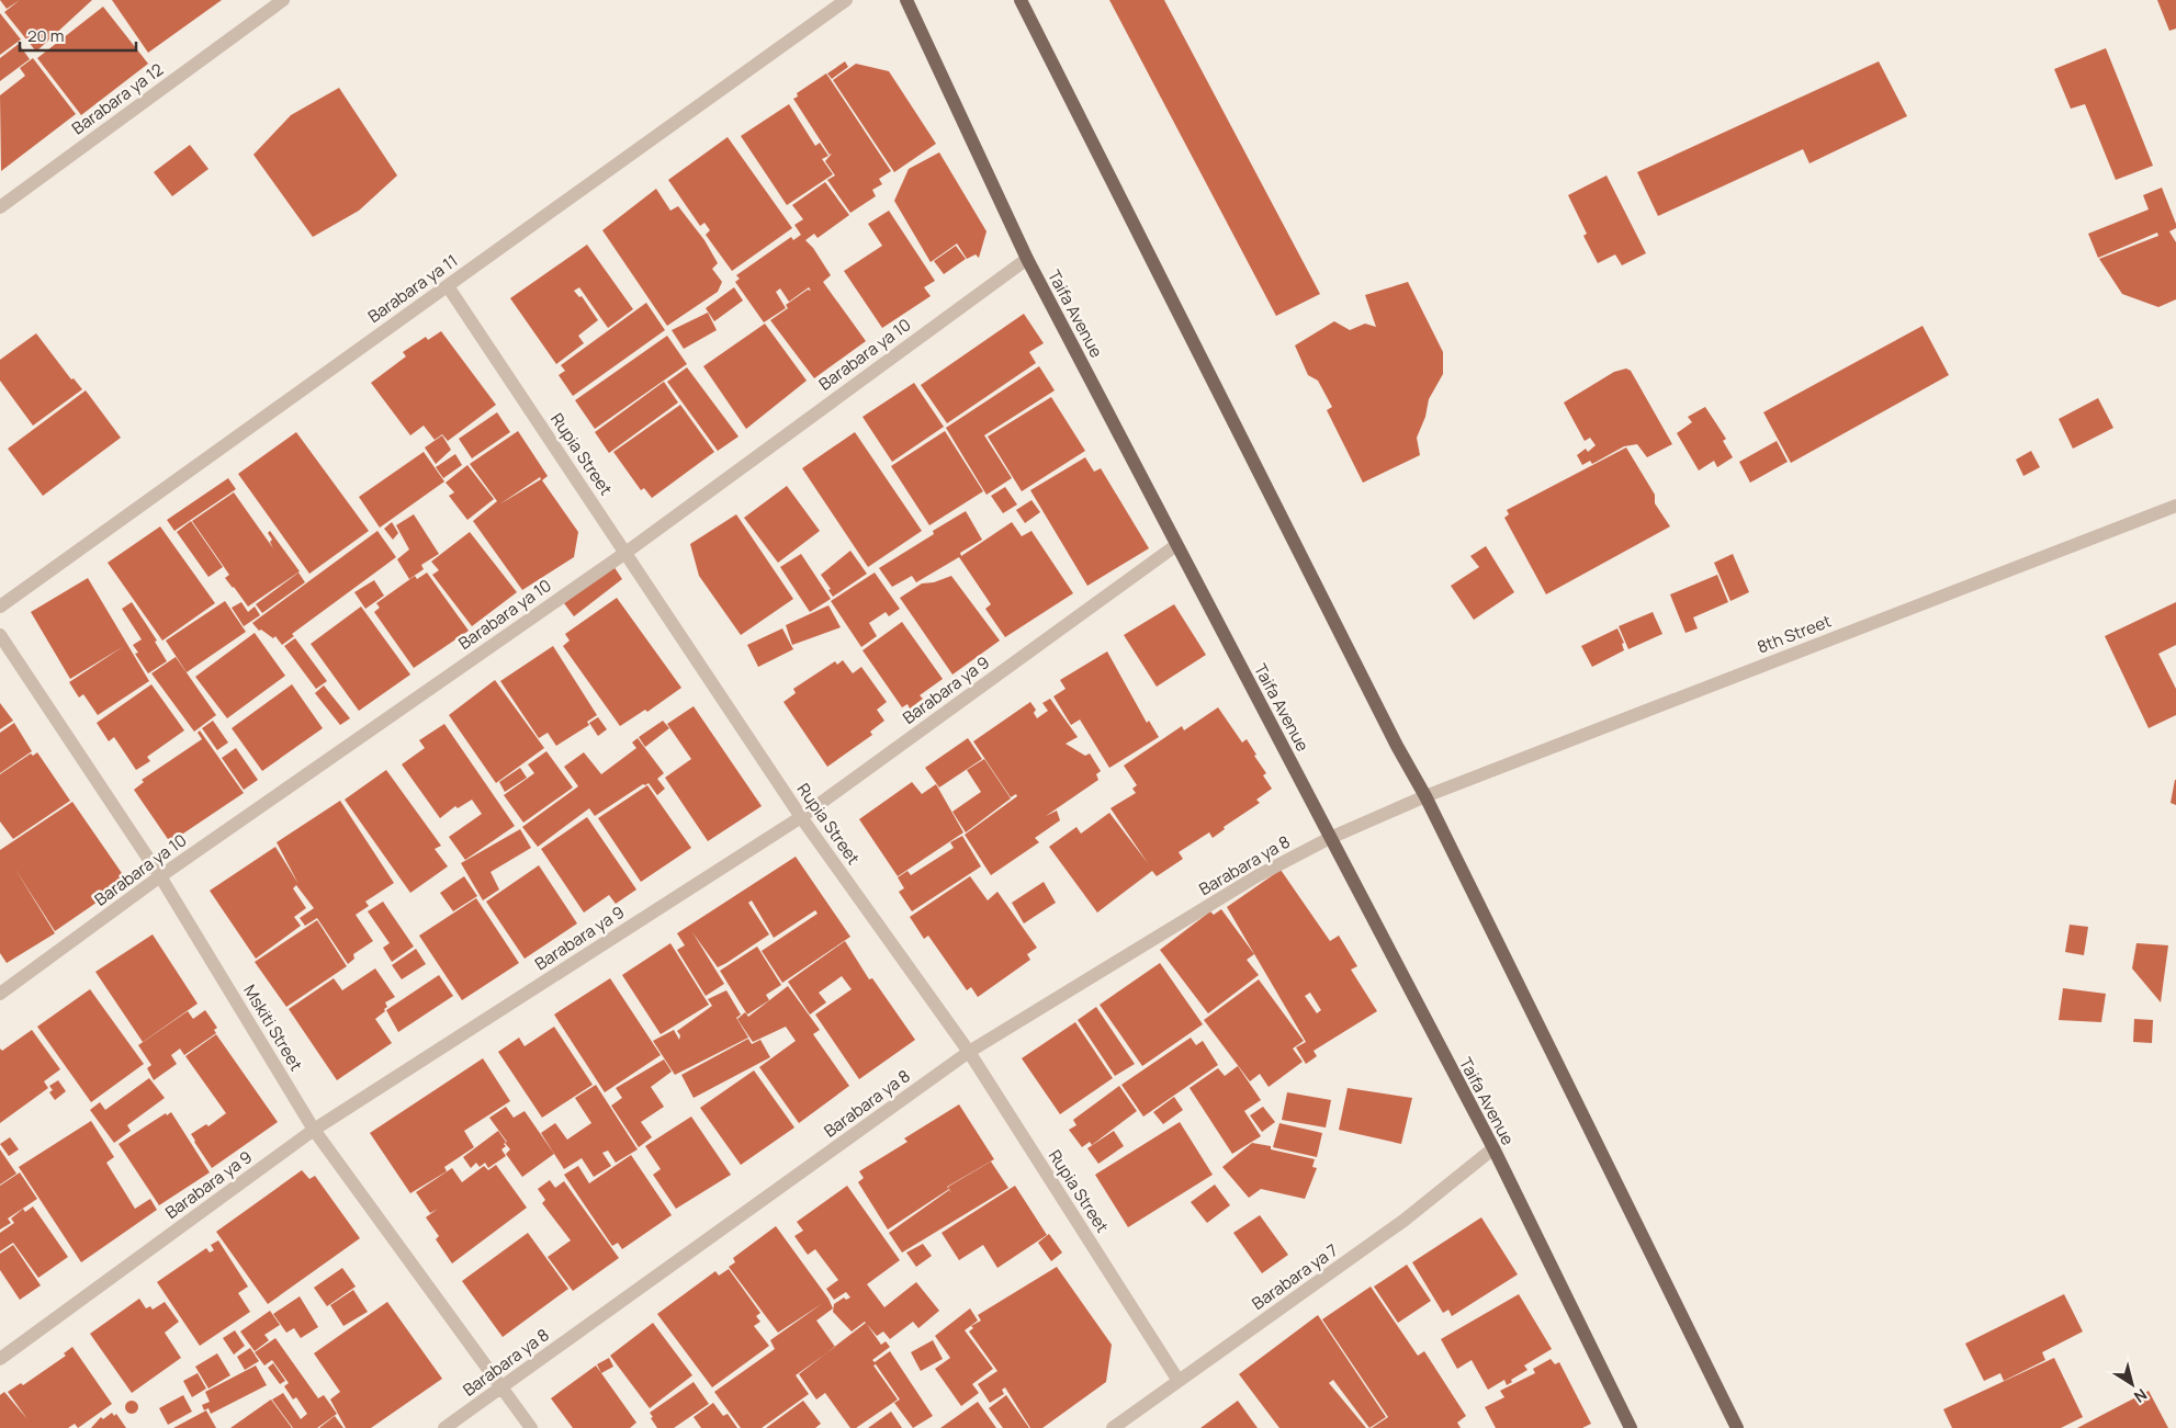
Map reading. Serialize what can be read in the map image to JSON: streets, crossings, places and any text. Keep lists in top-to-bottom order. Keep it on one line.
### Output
{"streets":{"main road":["Taifa Avenue"],"street":["Barabara ya 12","Barabara ya 11","Barabara ya 10","Rupia Street","8th Street","Barabara ya 9","Barabara ya 8","Mskiti Street","Barabara ya 7"]},"crossings":[["Barabara ya 11","Rupia Street"],["Taifa Avenue","Barabara ya 10"],["Taifa Avenue","8th Street"],["Taifa Avenue","Barabara ya 9"],["Taifa Avenue","Barabara ya 8"],["Taifa Avenue","Barabara ya 7"],["Barabara ya 10","Rupia Street"],["Barabara ya 10","Mskiti Street"],["Rupia Street","Barabara ya 9"],["Rupia Street","Barabara ya 8"],["Rupia Street","Barabara ya 7"],["8th Street","Barabara ya 8"],["Barabara ya 9","Mskiti Street"],["Barabara ya 8","Mskiti Street"]],"scale_bar":"20 m","north":"bottom right"}
